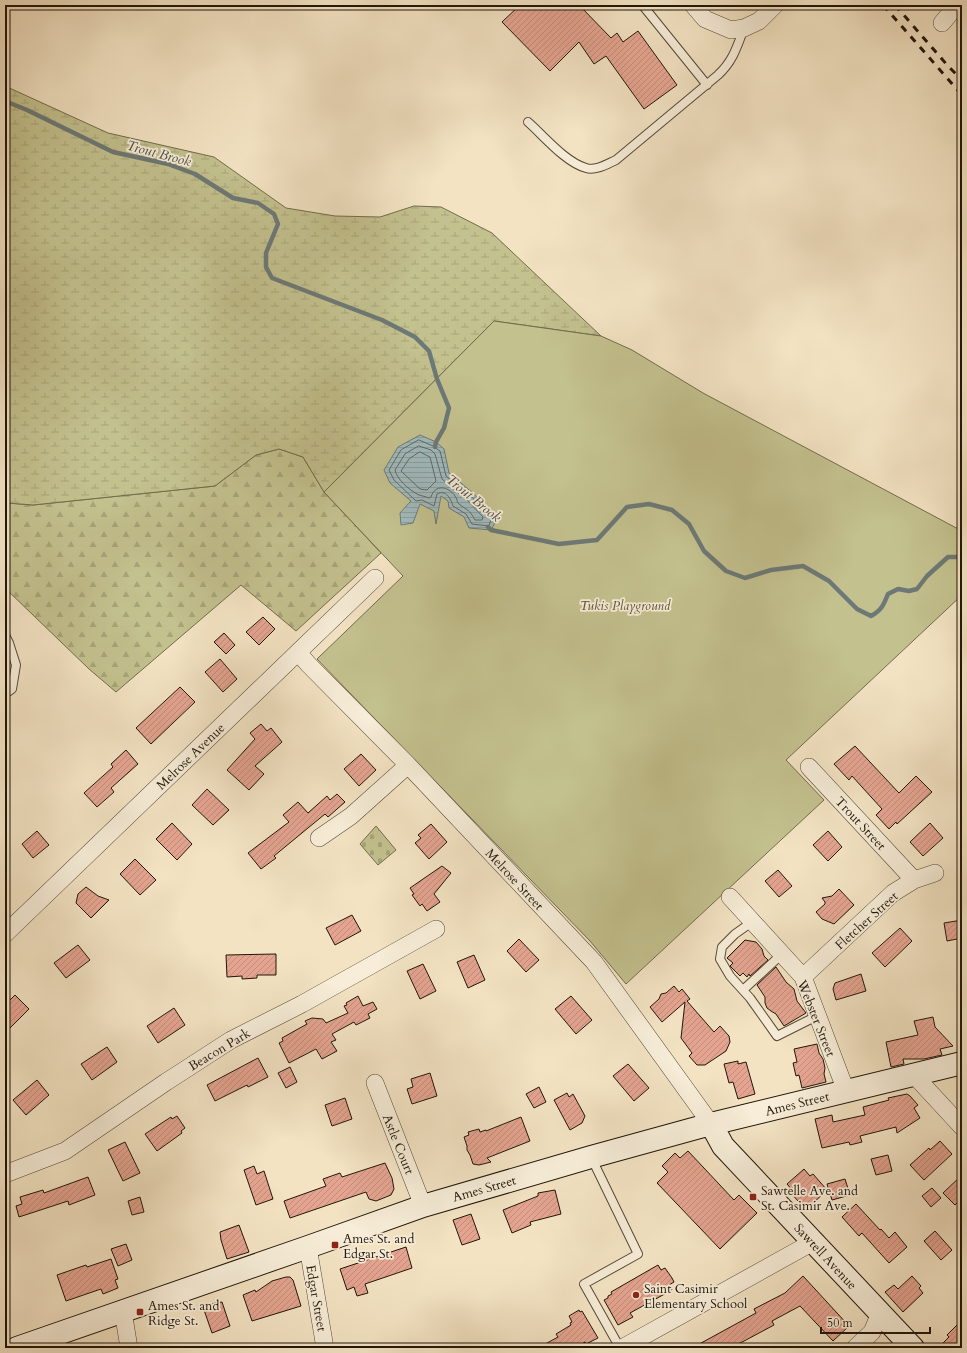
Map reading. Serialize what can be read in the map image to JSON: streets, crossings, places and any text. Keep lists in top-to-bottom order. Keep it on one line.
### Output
{"streets":{"street":["Melrose Avenue","Trout Street","Melrose Street","Fletcher Street","Webster Street","Beacon Park","Ames Street","Astle Court","Sawtell Avenue","Edgar Street"]},"crossings":[["Melrose Avenue","Melrose Street"],["Trout Street","Fletcher Street"],["Melrose Street","Ames Street"],["Melrose Street","Sawtell Avenue"],["Fletcher Street","Webster Street"],["Webster Street","Ames Street"],["Ames Street","Astle Court"],["Ames Street","Sawtell Avenue"],["Ames Street","Edgar Street"]],"water":["Trout Brook"],"parks":["Tukis Playground"],"places":{"transit":["Sawtelle Ave. and St. Casimir Ave.","Ames St. and Edgar St.","Ames St. and Ridge St."],"other":["Saint Casimir Elementary School"]},"scale_bar":"50 m"}
